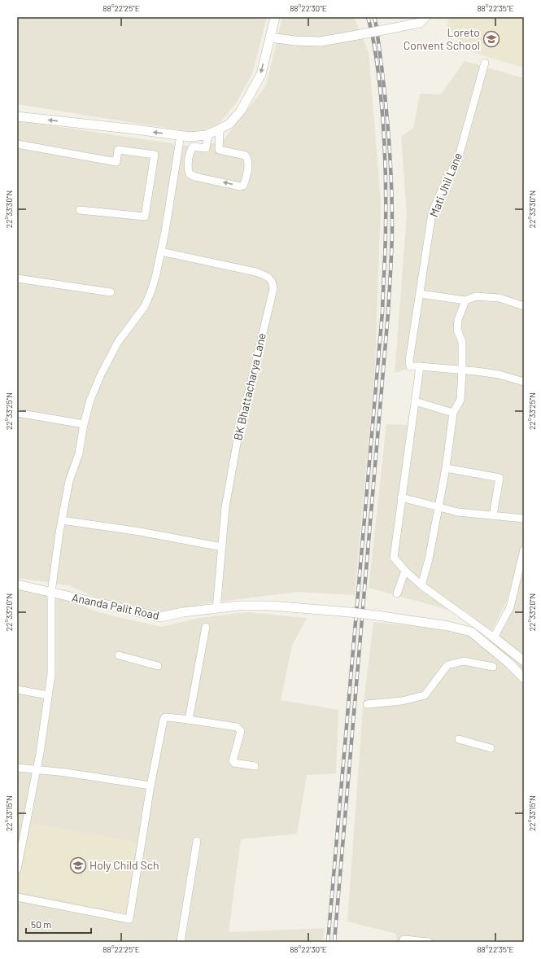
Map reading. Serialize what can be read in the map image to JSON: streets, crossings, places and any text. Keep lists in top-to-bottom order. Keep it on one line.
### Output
{"streets":{"street":["Mati Jhil Lane","BK Bhattacharya Lane","Ananda Palit Road"]},"crossings":[["BK Bhattacharya Lane","Ananda Palit Road"]],"places":{"school or university":["Loreto Convent School","Holy Child Sch"]},"scale_bar":"50 m","coordinates":["88°22'25\"E","88°22'30\"E","88°22'35\"E","22°33'30\"N","22°33'25\"N","22°33'20\"N","22°33'15\"N"]}
